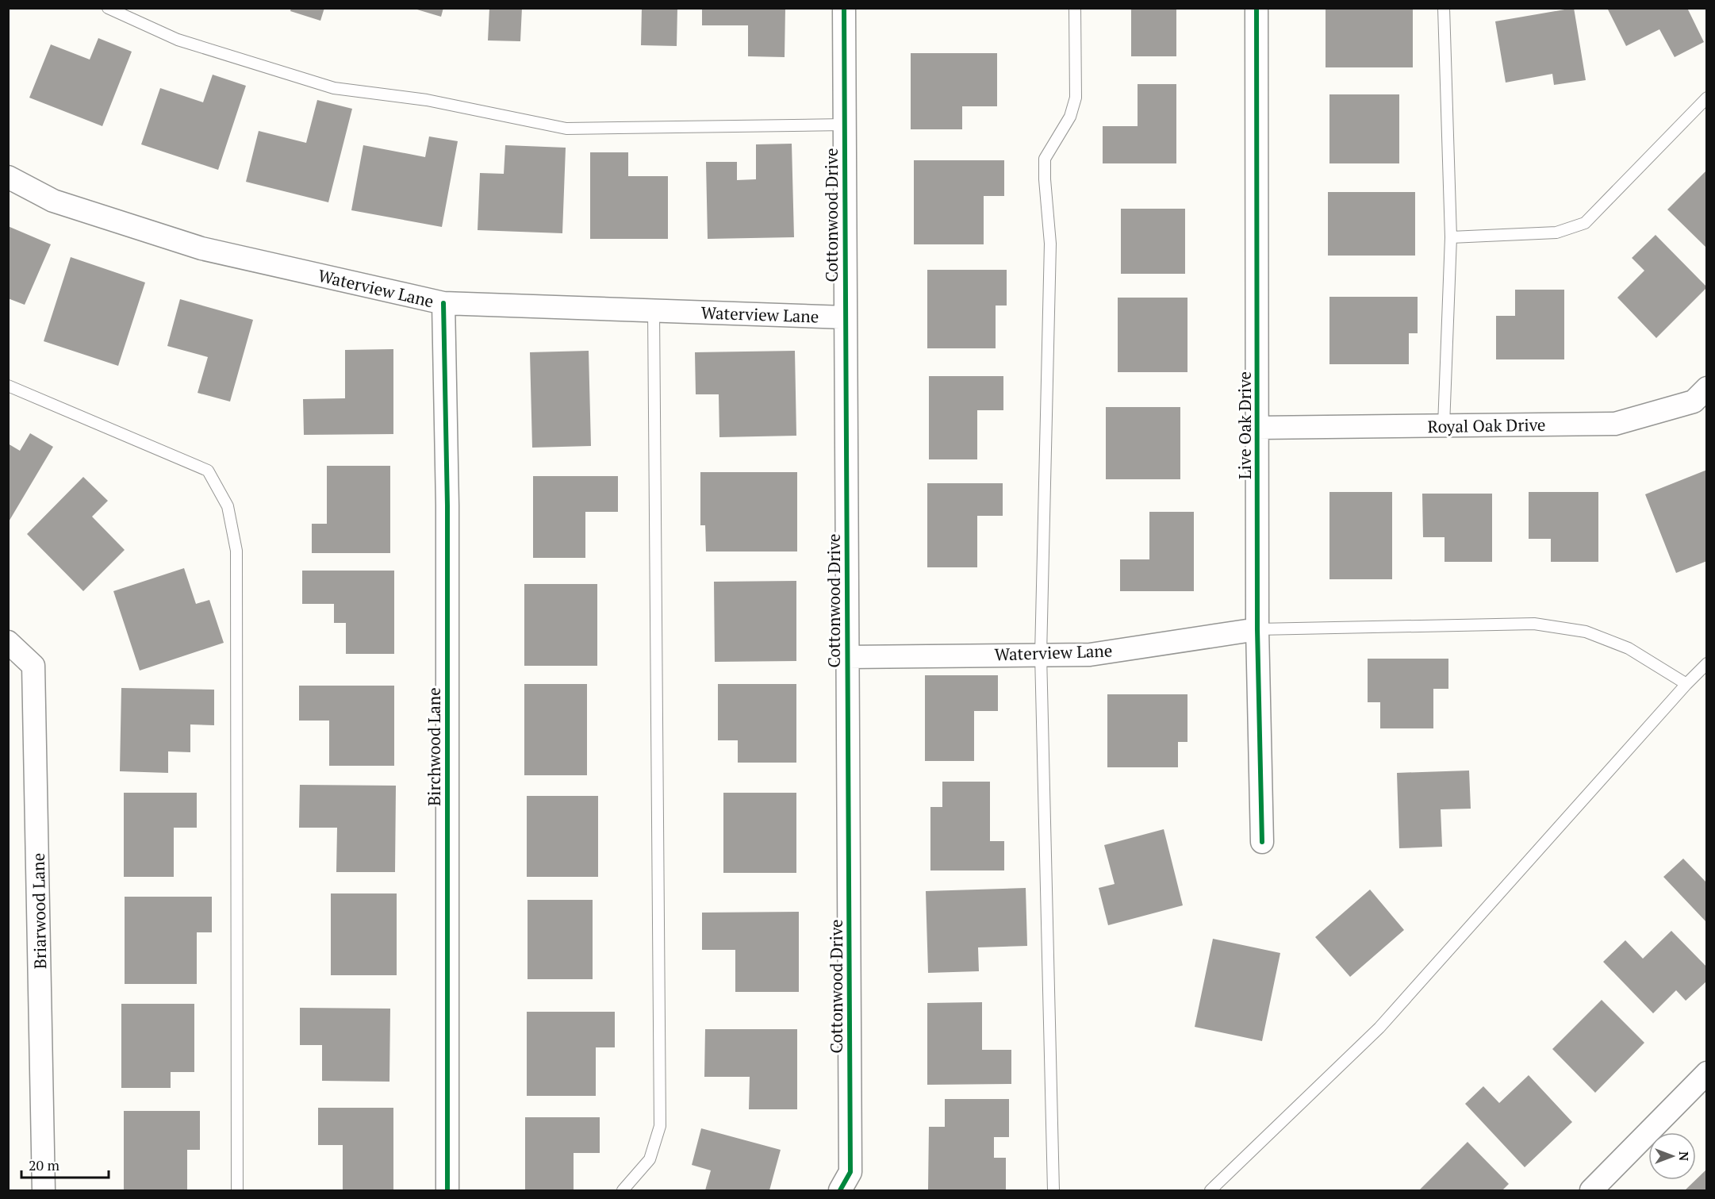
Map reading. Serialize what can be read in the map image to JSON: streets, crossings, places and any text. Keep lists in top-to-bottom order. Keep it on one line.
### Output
{"streets":{"street":["Cottonwood Drive","Waterview Lane","Live Oak Drive","Royal Oak Drive","Birchwood Lane","Briarwood Lane"]},"crossings":[["Cottonwood Drive","Waterview Lane"],["Waterview Lane","Live Oak Drive"],["Waterview Lane","Birchwood Lane"],["Live Oak Drive","Royal Oak Drive"]],"scale_bar":"20 m","north":"right"}
